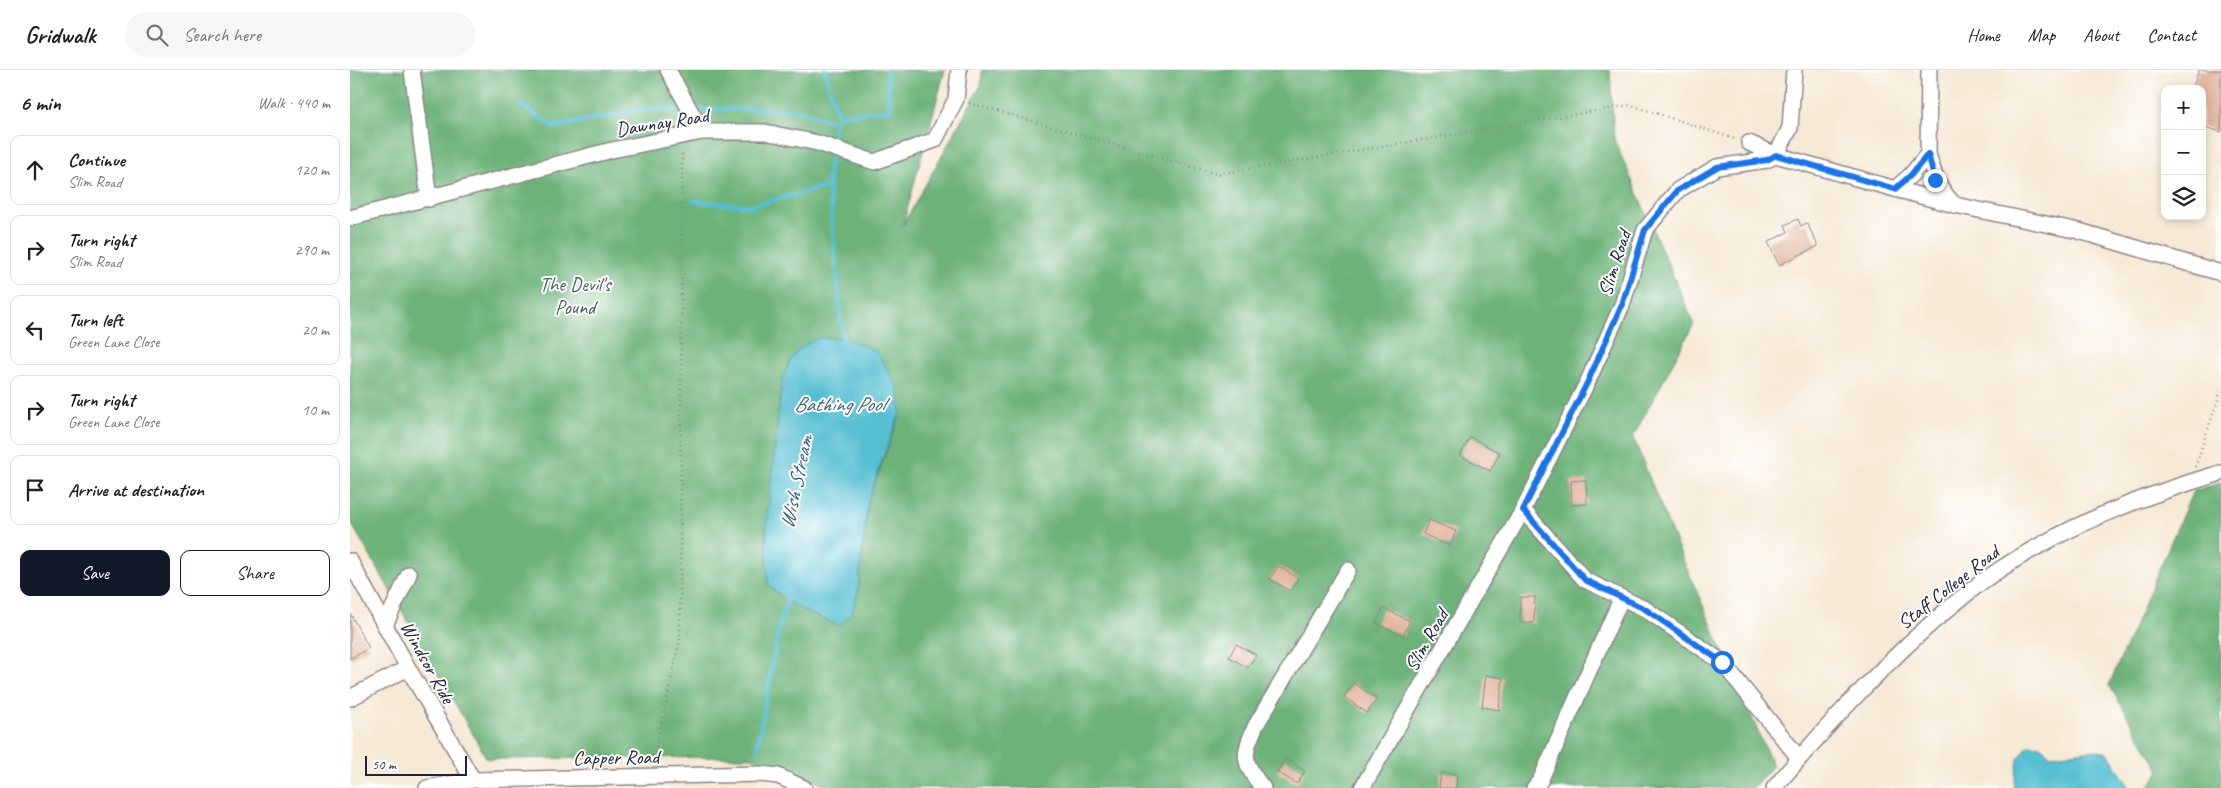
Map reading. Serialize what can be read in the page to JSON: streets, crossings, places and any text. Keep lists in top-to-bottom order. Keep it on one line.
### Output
{"streets":{"street":["Dawnay Road","Slim Road","Staff College Road","Windsor Ride","Capper Road"]},"crossings":[["Windsor Ride","Capper Road"]],"water":["Bathing Pool","Wish Stream"],"parks":["The Devil's Pound"],"scale_bar":"50 m","page":{"header":"Gridwalk","search":"Search here","nav":["Home","Map","About","Contact"],"heading":["6 min","Walk · 440 m"],"map_buttons":["+","−"],"list":[["Continue","Slim Road","120 m"],["Turn right","Slim Road","290 m"],["Turn left","Green Lane Close","20 m"],["Turn right","Green Lane Close","10 m"],"Arrive at destination"],"buttons":["Save","Share"],"scale":"50 m"}}
